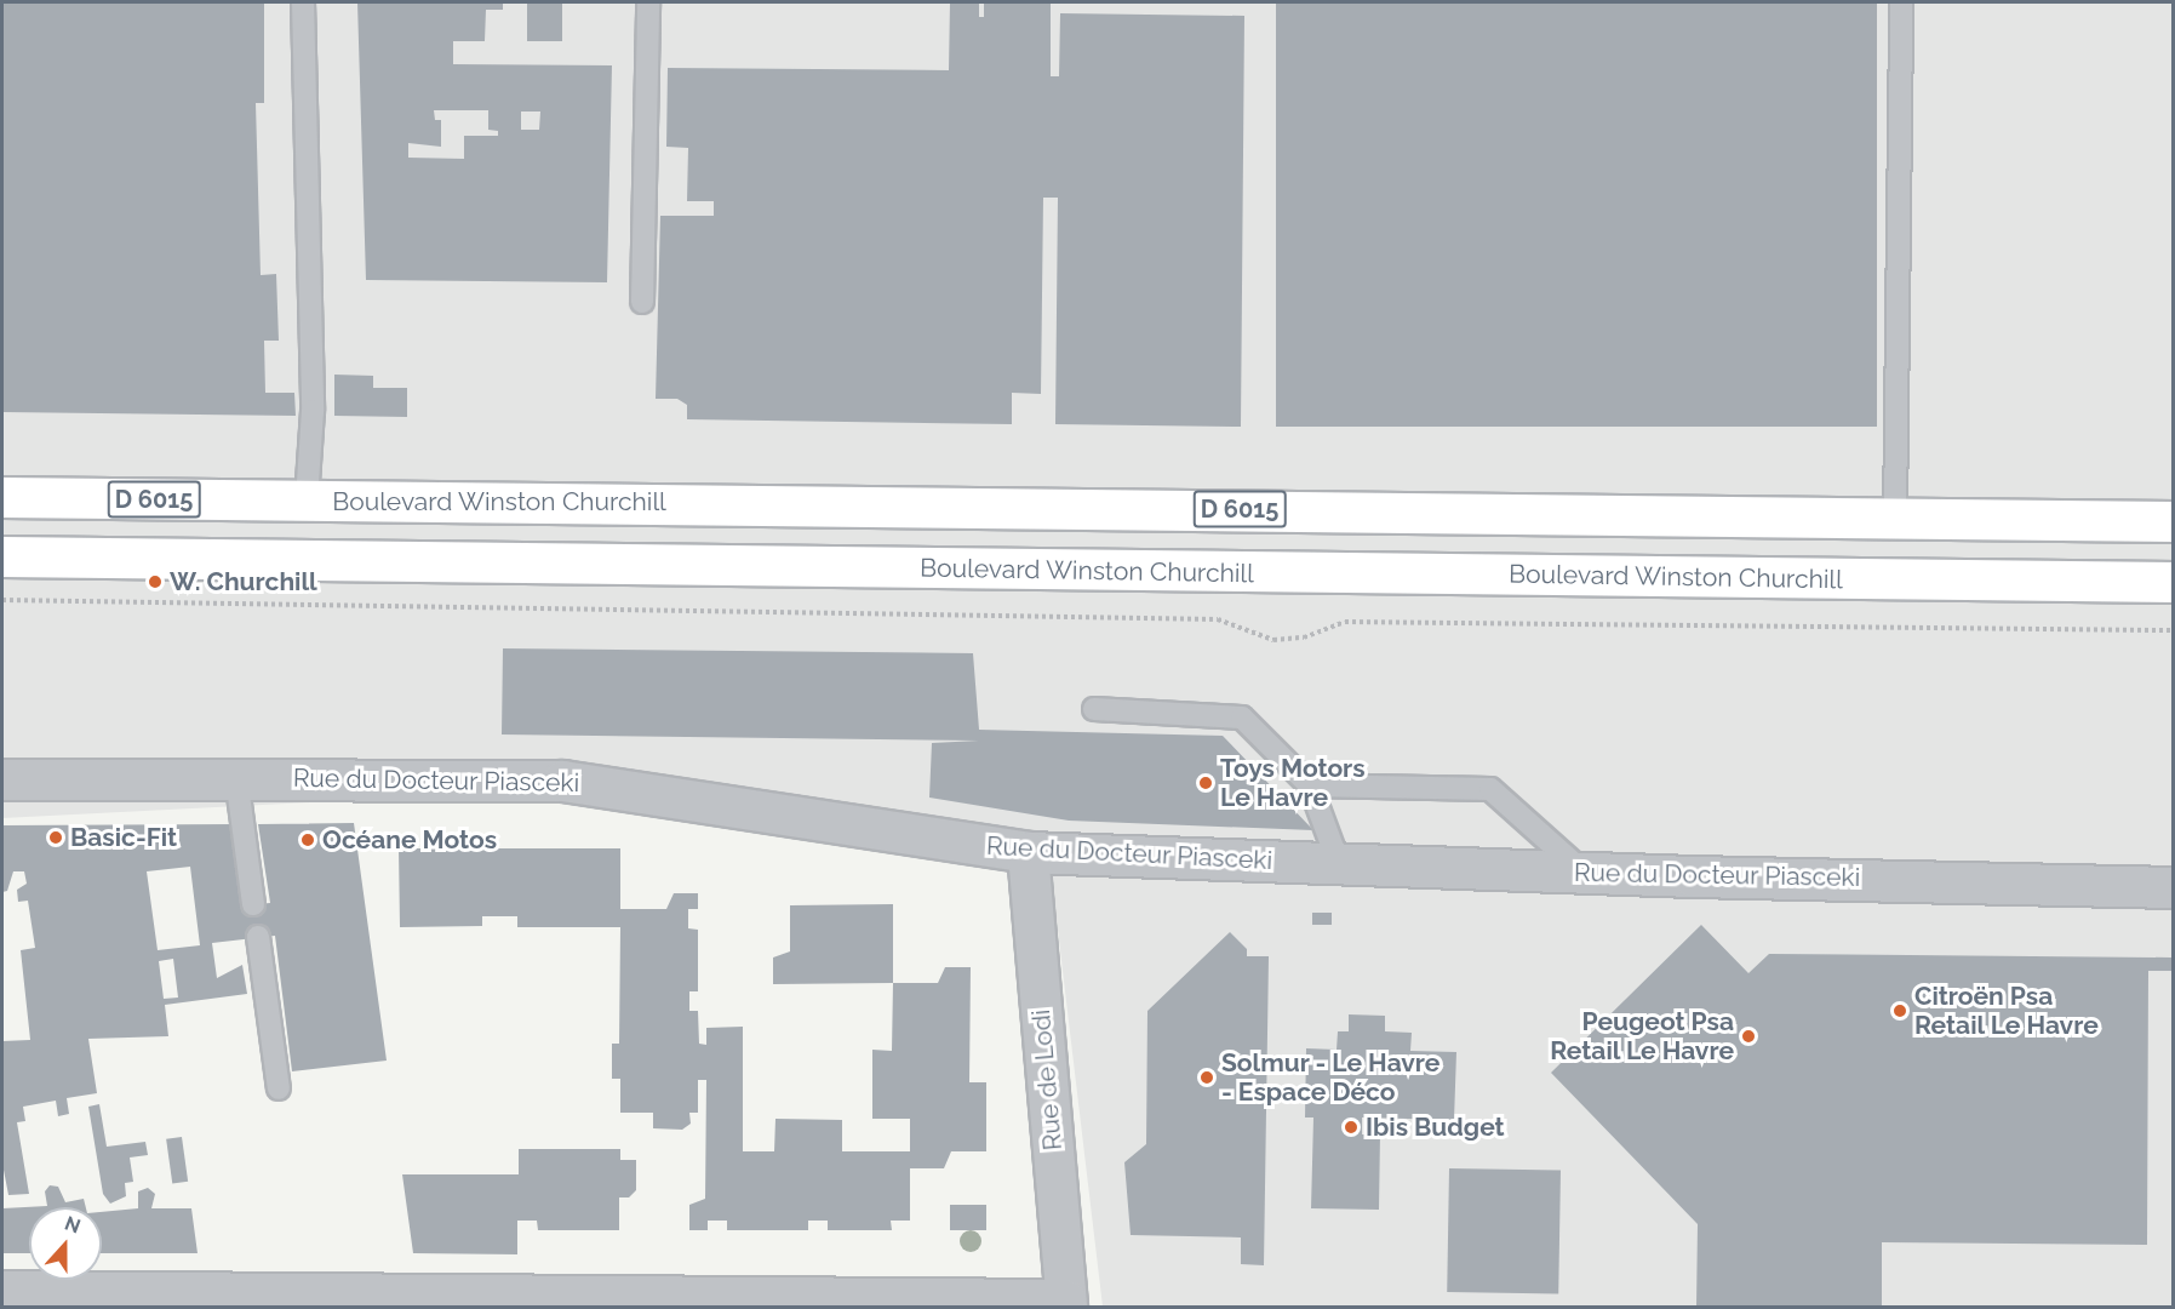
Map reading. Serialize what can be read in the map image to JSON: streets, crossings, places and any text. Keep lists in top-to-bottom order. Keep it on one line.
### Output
{"streets":{"main road":["D 6015","Boulevard Winston Churchill"],"street":["Rue du Docteur Piasceki","Rue de Lodi"]},"crossings":[["Rue du Docteur Piasceki","Rue de Lodi"]],"places":["W. Churchill","Toys Motors Le Havre","Basic-Fit","Océane Motos","Citroën Psa Retail Le Havre","Peugeot Psa Retail Le Havre","Solmur - Le Havre - Espace Déco","Ibis Budget"],"north":"top"}
